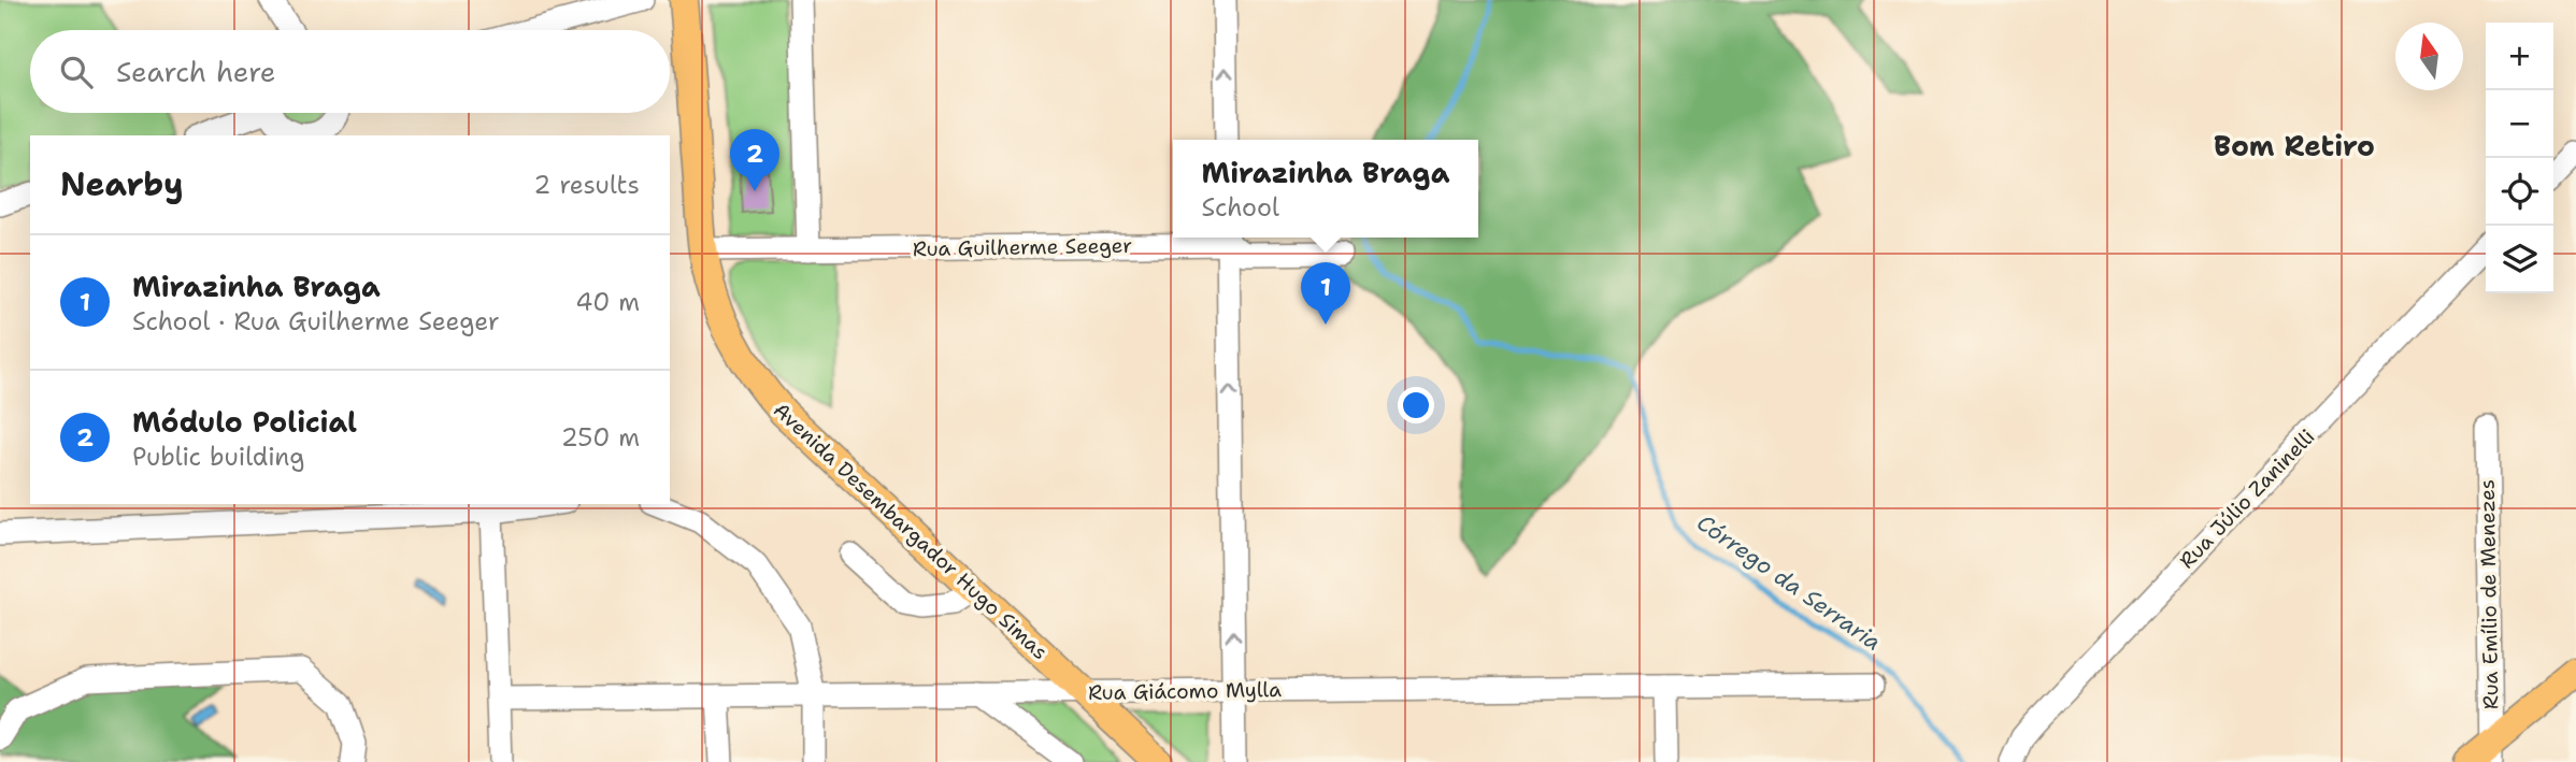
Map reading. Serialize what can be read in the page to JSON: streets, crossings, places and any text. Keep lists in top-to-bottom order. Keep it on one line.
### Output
{"streets":{"main road":["Avenida Desembargador Hugo Simas"],"street":["Rua Guilherme Seeger","Rua Júlio Zaninelli","Rua Emílio de Menezes","Rua Giácomo Mylla"]},"crossings":[["Rua Guilherme Seeger","Avenida Desembargador Hugo Simas"],["Avenida Desembargador Hugo Simas","Rua Giácomo Mylla"]],"districts":["Bom Retiro"],"water":["Córrego da Serraria"],"north":"top","page":{"map_buttons":["+","−"],"search":"Search here","pins":["2","1"],"heading":["Nearby","2 results"],"popup":["Mirazinha Braga","School"],"list":[{"mark":"1","name":"Mirazinha Braga","note":"School · Rua Guilherme Seeger","value":"40 m"},{"mark":"2","name":"Módulo Policial","note":"Public building","value":"250 m"}]}}
